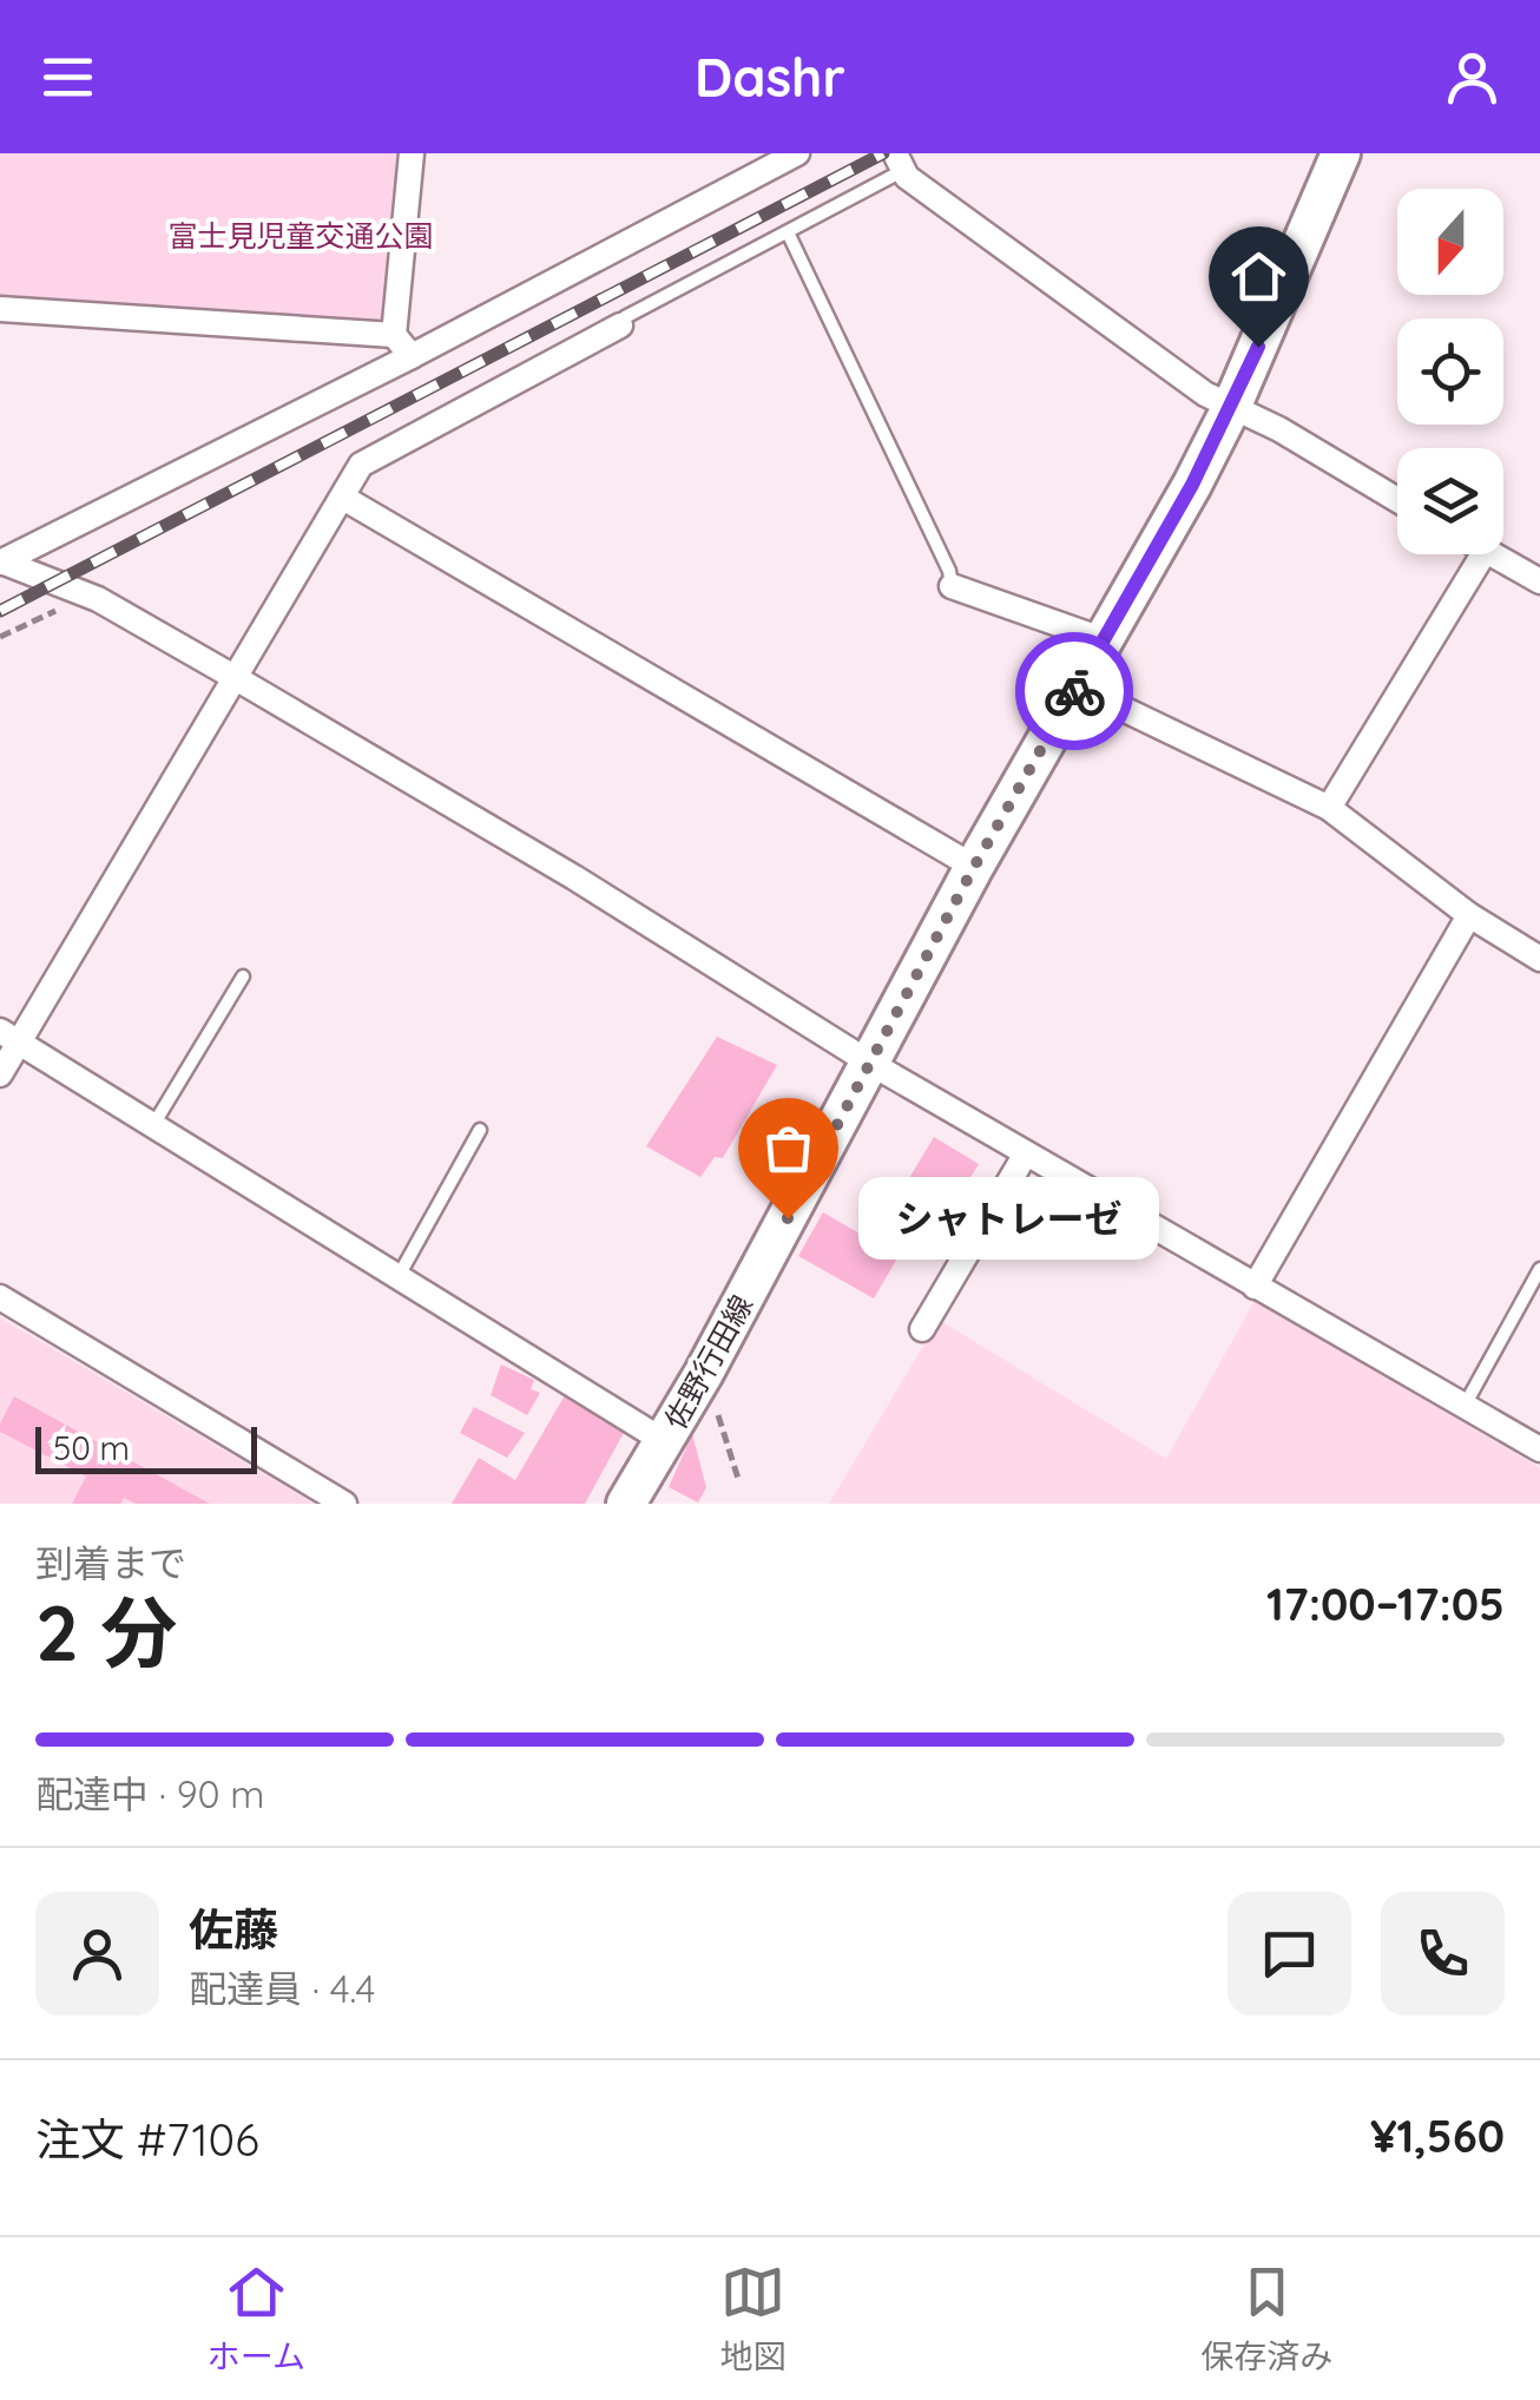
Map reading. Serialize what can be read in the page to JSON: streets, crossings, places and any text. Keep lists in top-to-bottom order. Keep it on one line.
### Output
{"streets":{"main road":["佐野行田線"]},"parks":["富士見児童交通公園"],"places":["シャトレーゼ"],"scale_bar":"50 m","north":"bottom","page":{"header":"Dashr","bubble":"シャトレーゼ","scale":"50 m","heading":["2 分","到着まで","17:00–17:05"],"panel":["佐藤","配達員 · 4.4","注文 #7106","¥1,560"],"bar":"配達中 · 90 m","tabs":["ホーム","地図","保存済み"]}}
